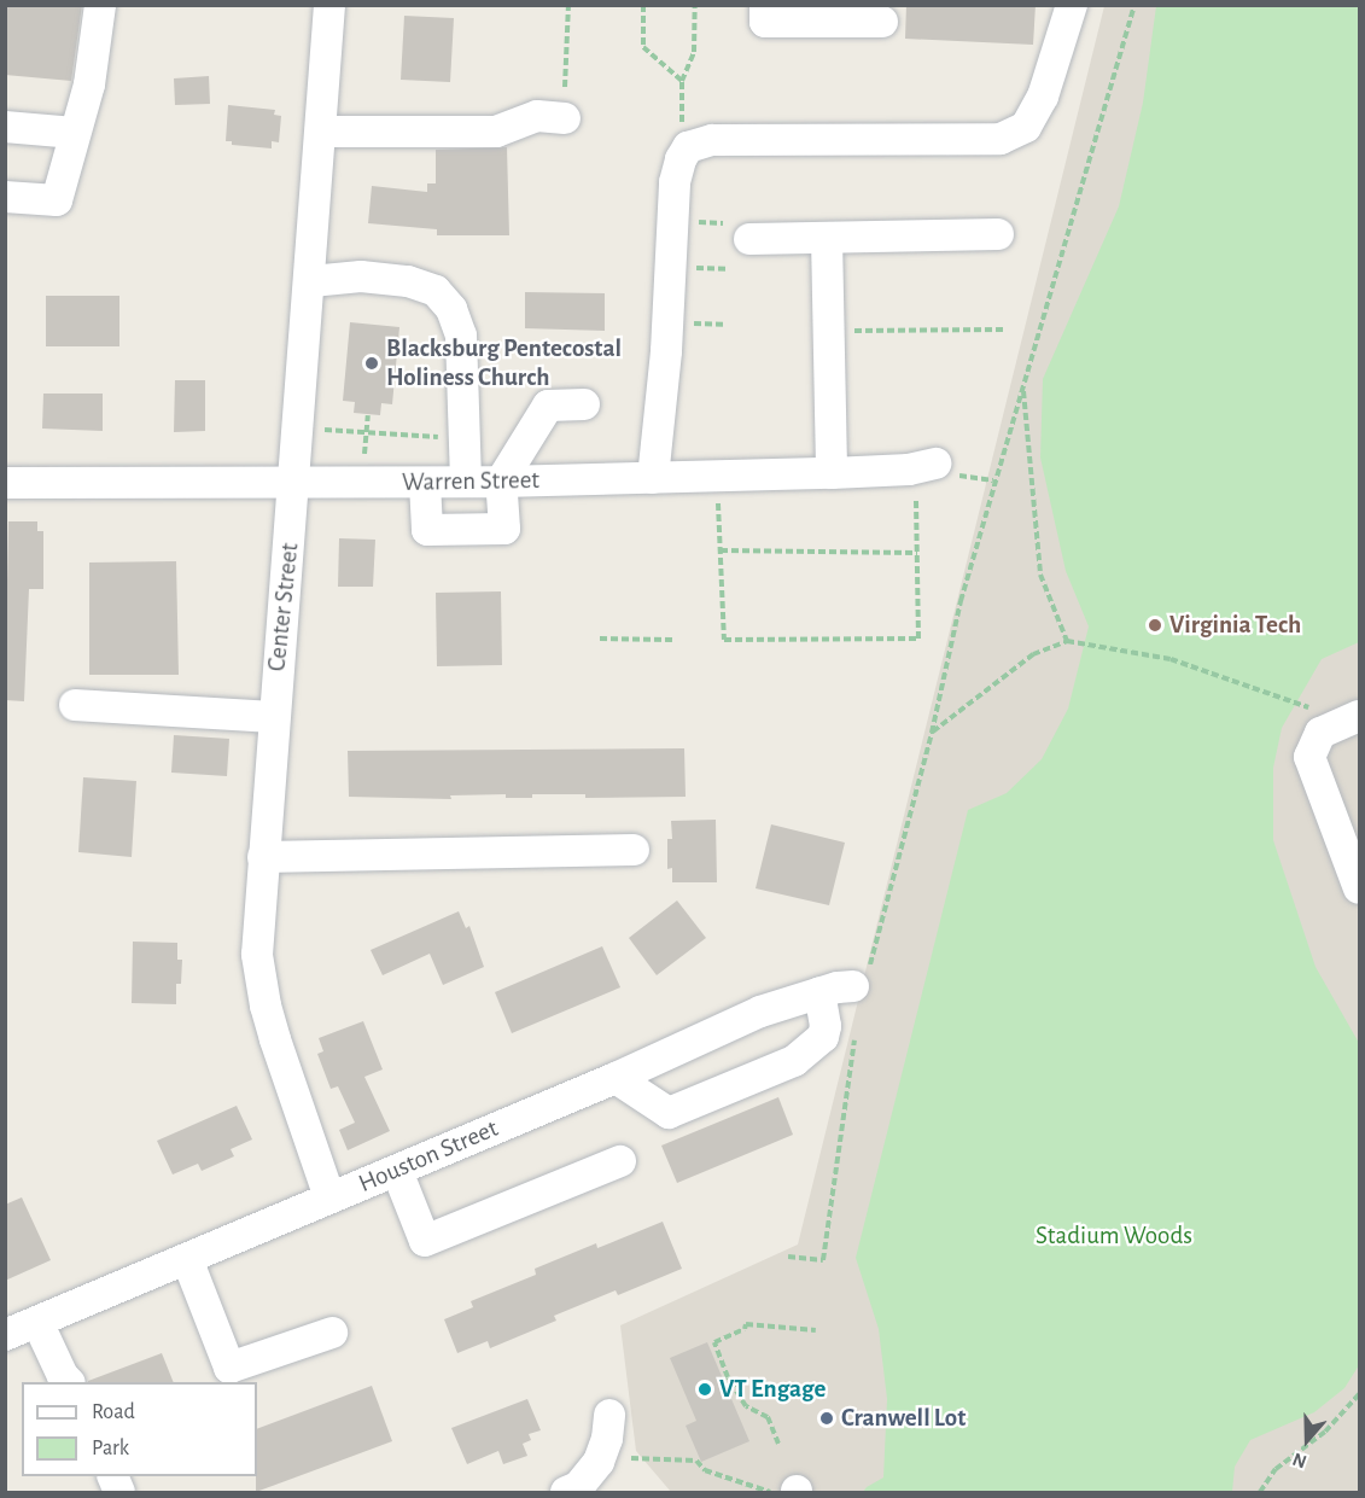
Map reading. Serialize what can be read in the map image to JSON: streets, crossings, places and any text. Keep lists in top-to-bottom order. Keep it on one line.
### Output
{"streets":{"street":["Warren Street","Center Street","Houston Street"]},"crossings":[["Warren Street","Center Street"],["Center Street","Houston Street"]],"parks":["Stadium Woods"],"places":["Blacksburg Pentecostal Holiness Church","Virginia Tech","VT Engage","Cranwell Lot"],"legend":["Road","Park"],"north":"bottom"}
